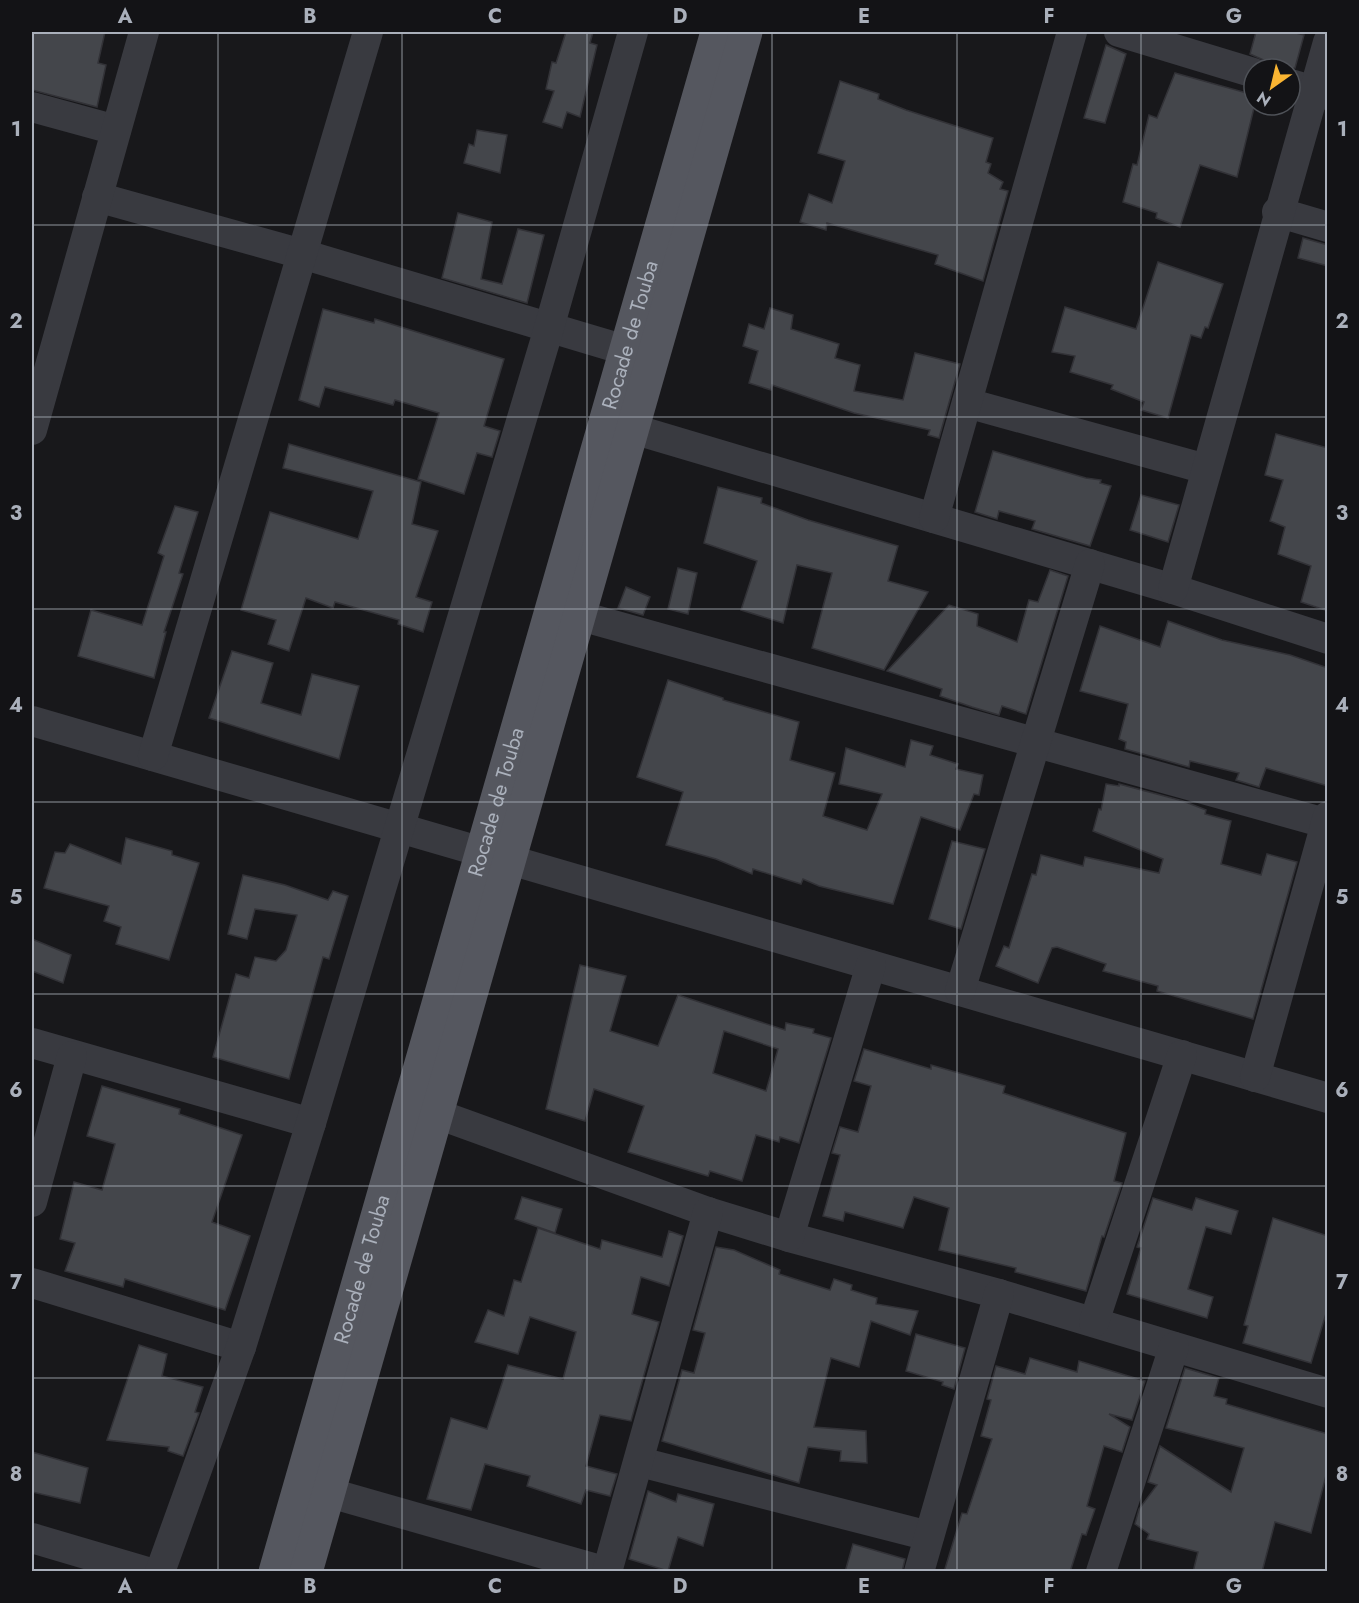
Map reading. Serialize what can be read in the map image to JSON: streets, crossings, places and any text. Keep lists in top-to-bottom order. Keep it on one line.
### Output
{"streets":{"main road":["Rocade de Touba"]},"north":"bottom left","grid":{"columns":["A","B","C","D","E","F","G"],"rows":["1","2","3","4","5","6","7","8"]}}
